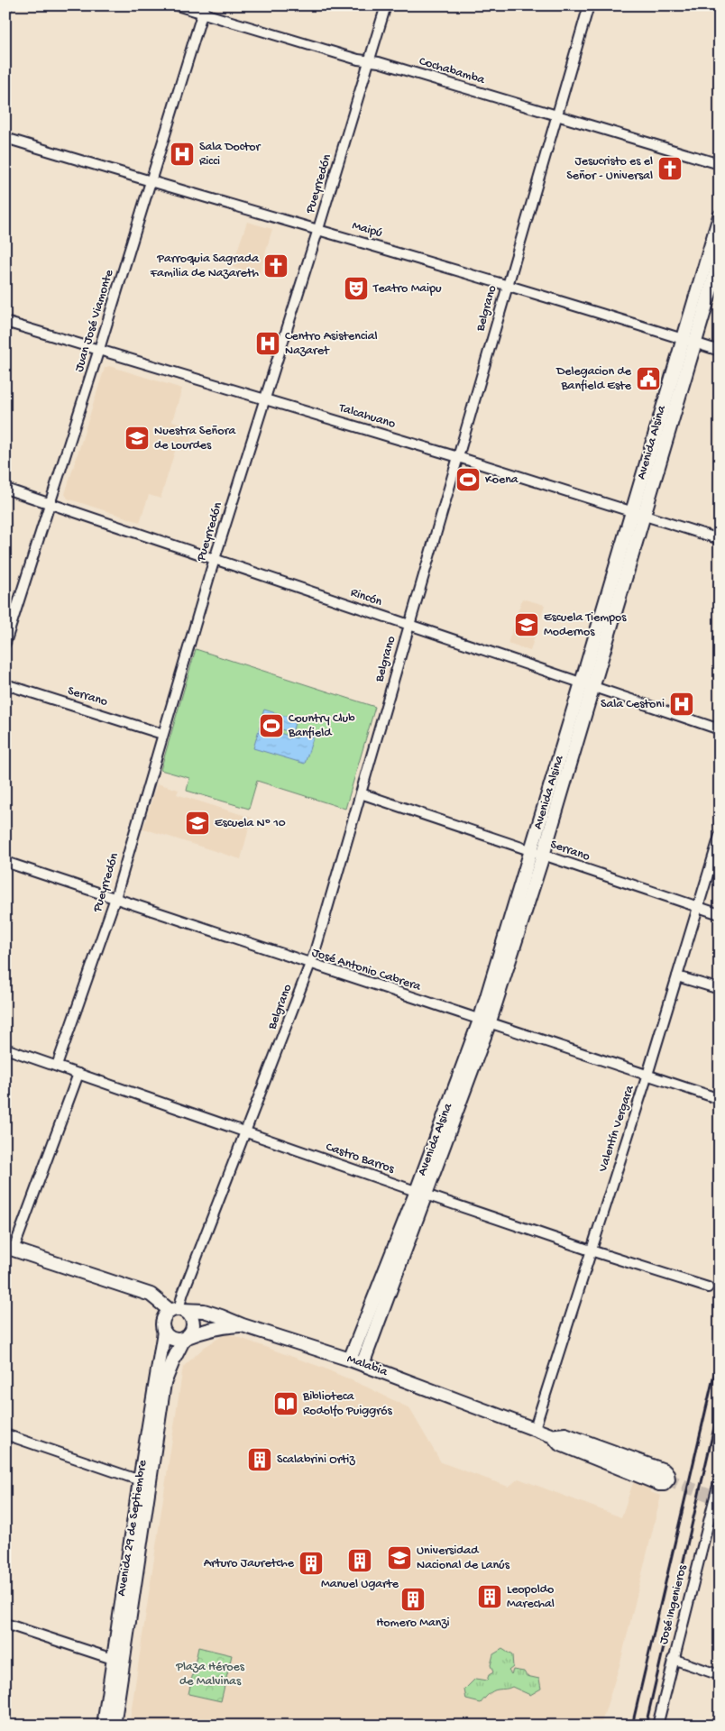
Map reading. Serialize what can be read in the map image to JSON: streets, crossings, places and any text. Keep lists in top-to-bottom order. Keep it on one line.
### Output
{"streets":{"main road":["Avenida Alsina","Malabia","Avenida 29 de Septiembre"],"street":["Cochabamba","Pueyrredón","Maipú","Belgrano","Juan José Viamonte","Talcahuano","Rincón","Serrano","José Antonio Cabrera","Valentín Vergara","Castro Barros","José Ingenieros"]},"crossings":[["Cochabamba","Pueyrredón"],["Cochabamba","Belgrano"],["Cochabamba","Juan José Viamonte"],["Pueyrredón","Maipú"],["Pueyrredón","Talcahuano"],["Pueyrredón","Rincón"],["Pueyrredón","Serrano"],["Pueyrredón","José Antonio Cabrera"],["Pueyrredón","Castro Barros"],["Maipú","Belgrano"],["Maipú","Juan José Viamonte"],["Maipú","Avenida Alsina"],["Belgrano","Talcahuano"],["Belgrano","Rincón"],["Belgrano","Serrano"],["Belgrano","José Antonio Cabrera"],["Belgrano","Castro Barros"],["Belgrano","Malabia"],["Belgrano","Avenida 29 de Septiembre"],["Juan José Viamonte","Talcahuano"],["Juan José Viamonte","Rincón"],["Talcahuano","Avenida Alsina"],["Avenida Alsina","Rincón"],["Avenida Alsina","Serrano"],["Avenida Alsina","José Antonio Cabrera"],["Avenida Alsina","Castro Barros"],["Avenida Alsina","Malabia"],["Serrano","Valentín Vergara"],["José Antonio Cabrera","Valentín Vergara"],["Valentín Vergara","Castro Barros"],["Valentín Vergara","Malabia"],["Malabia","Avenida 29 de Septiembre"]],"parks":["Plaza Héroes de Malvinas"],"places":{"hospital":["Sala Doctor Ricci","Centro Asistencial Nazaret","Sala Cestoni"],"church":["Jesucristo es el Señor - Universal","Parroquia Sagrada Familia de Nazareth"],"theatre":["Teatro Maipu"],"public building":["Delegacion de Banfield Este"],"school or university":["Nuestra Señora de Lourdes","Escuela Tiempos Modernos","Escuela Nº 10","Universidad Nacional de Lanús"],"sports":["Koena","Country Club Banfield"],"library":["Biblioteca Rodolfo Puiggrós"],"building":["Scalabrini Ortiz","Manuel Ugarte","Arturo Jauretche","Leopoldo Marechal","Homero Manzi"]}}
